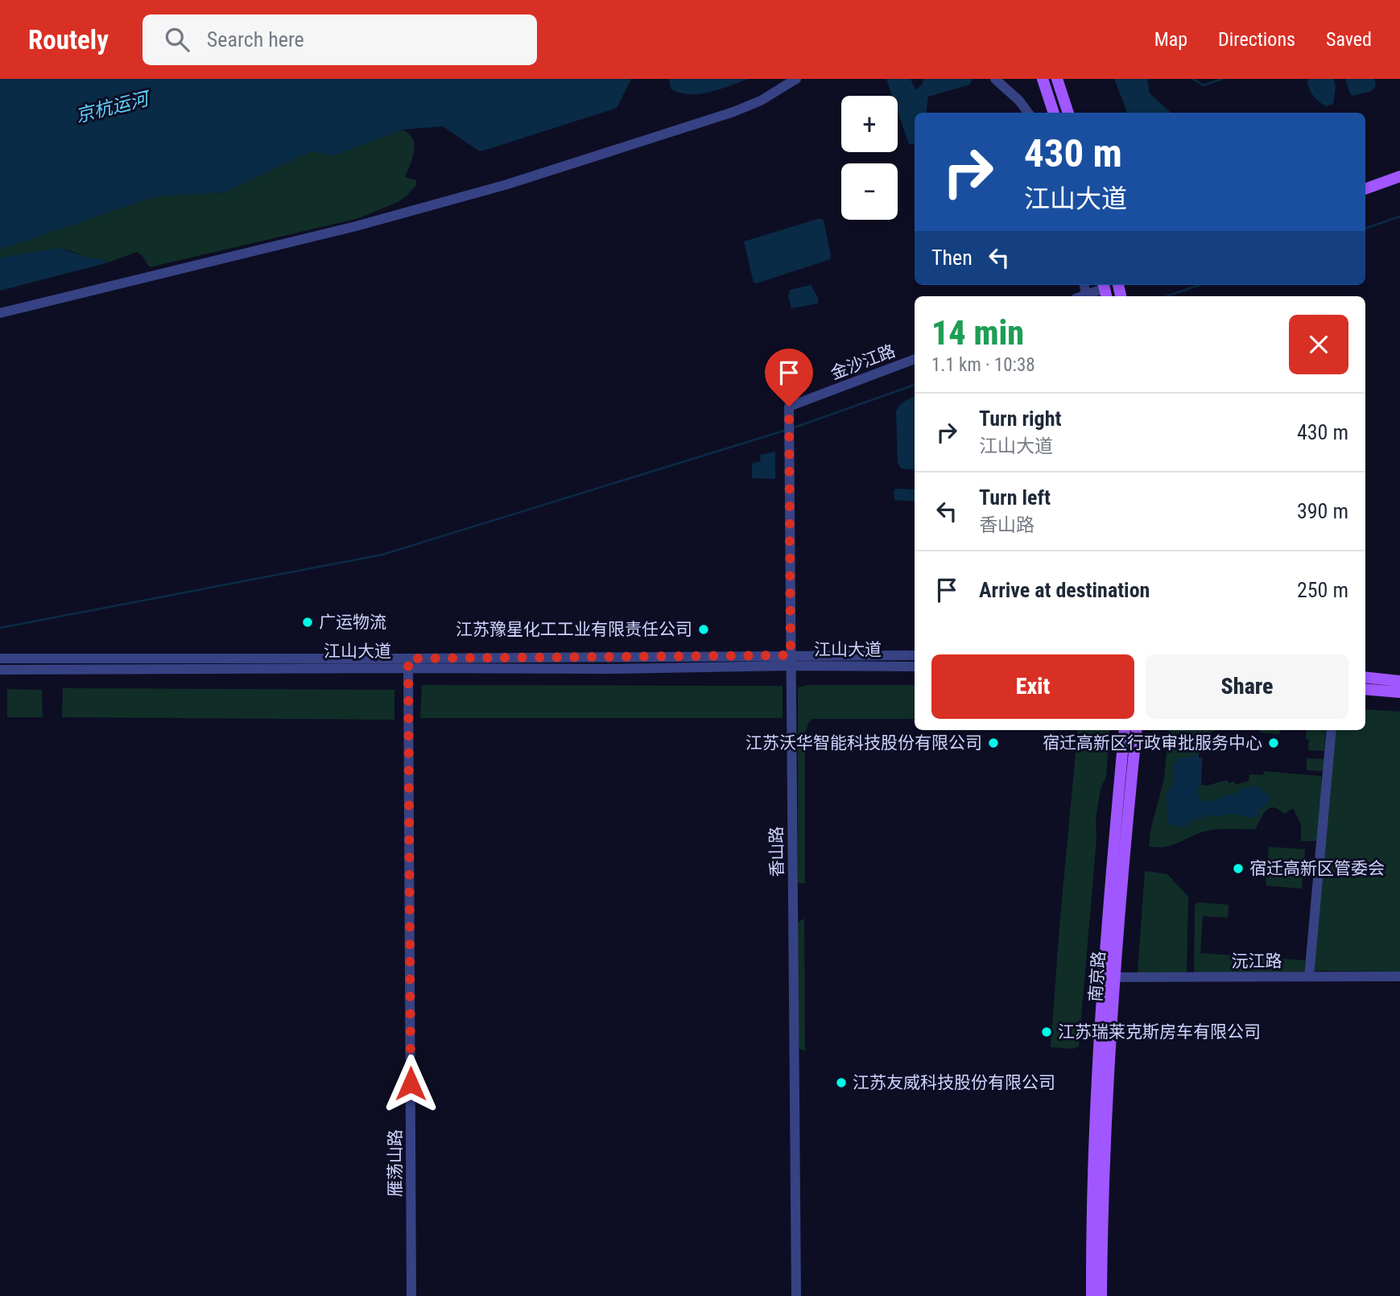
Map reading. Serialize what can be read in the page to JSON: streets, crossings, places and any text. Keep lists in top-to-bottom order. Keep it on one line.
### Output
{"streets":{"main road":["南京路"],"street":["金沙江路","江山大道","香山路","沅江路","雁荡山路"]},"crossings":[["金沙江路","香山路"],["江山大道","香山路"],["江山大道","雁荡山路"],["沅江路","南京路"]],"water":["京杭运河"],"places":["广运物流","江苏豫星化工工业有限责任公司","江苏沃华智能科技股份有限公司","宿迁高新区行政审批服务中心","宿迁高新区管委会","江苏瑞莱克斯房车有限公司","江苏友威科技股份有限公司"],"page":{"header":"Routely","search":"Search here","nav":["Map","Directions","Saved"],"map_buttons":["+","−"],"turn":["430 m","江山大道"],"then":"Then","heading":["14 min","1.1 km · 10:38"],"list":[{"name":"Turn right","note":"江山大道","value":"430 m"},{"name":"Turn left","note":"香山路","value":"390 m"},{"name":"Arrive at destination","value":"250 m"}],"buttons":["Exit","Share"]}}
